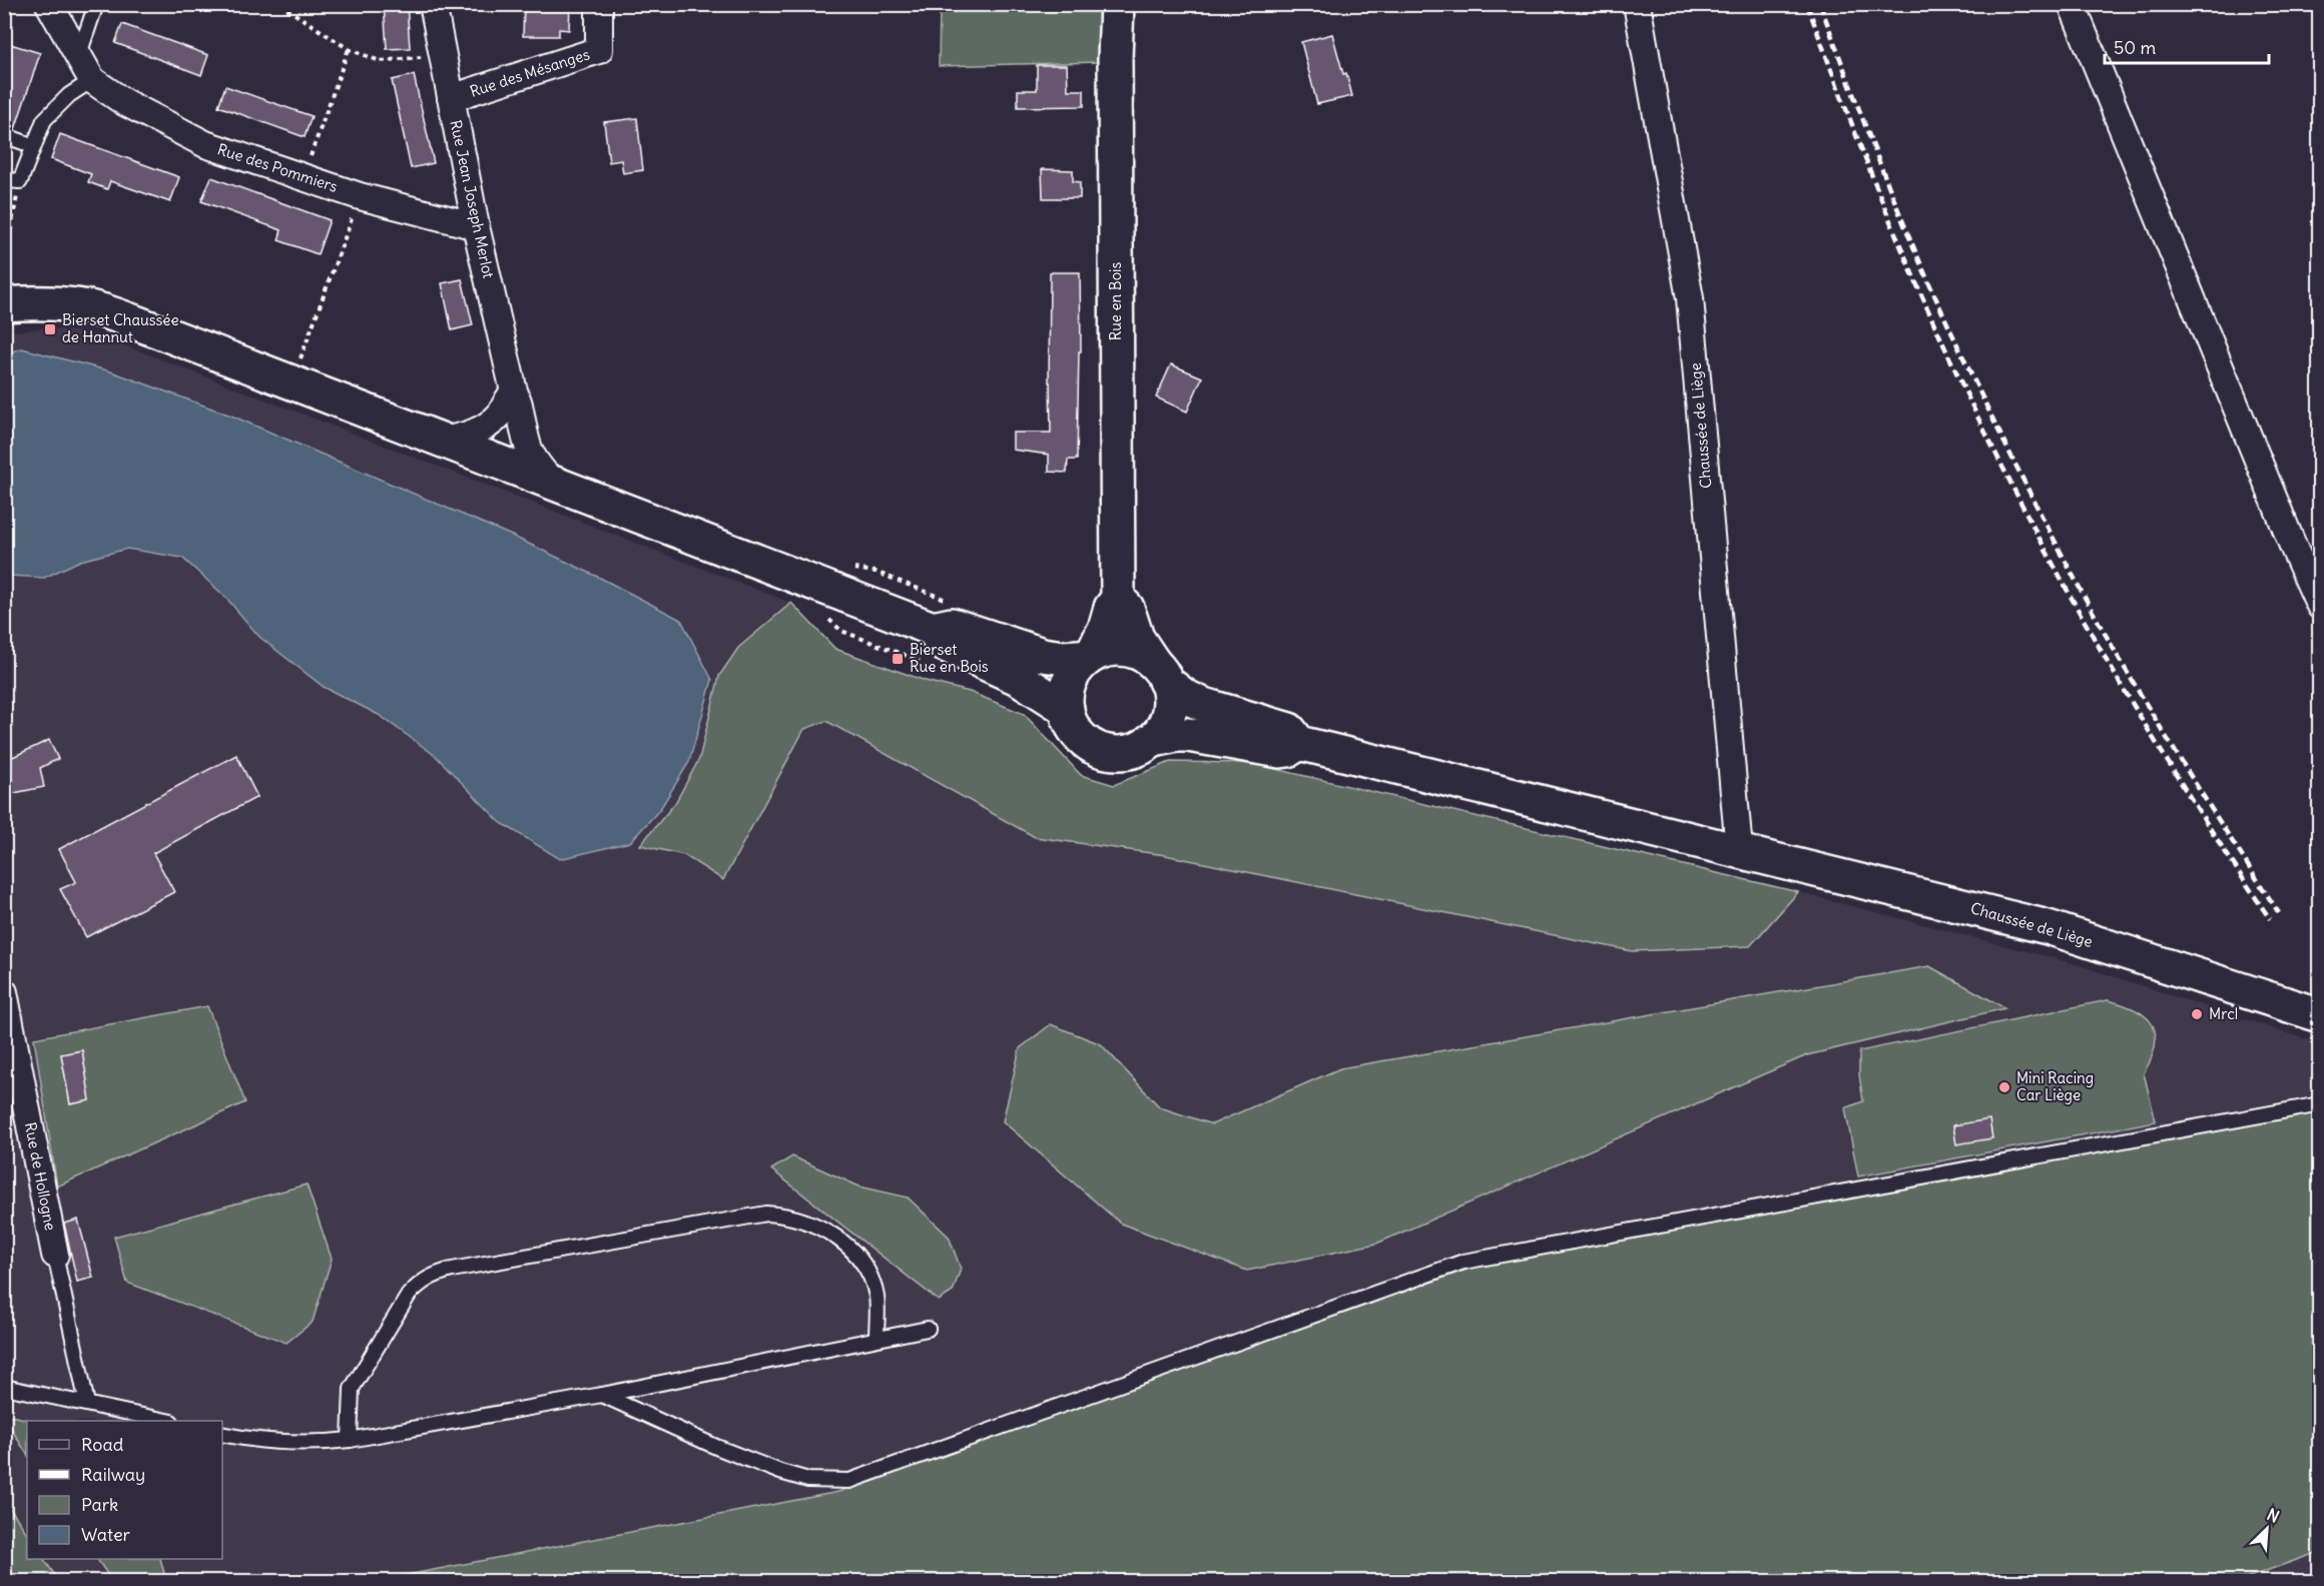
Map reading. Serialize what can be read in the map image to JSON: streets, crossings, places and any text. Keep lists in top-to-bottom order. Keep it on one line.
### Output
{"streets":{"main road":["Rue en Bois","Chaussée de Liège"],"street":["Rue des Mésanges","Rue des Pommiers","Rue Jean Joseph Merlot","Rue de Hollogne"]},"crossings":[["Rue des Mésanges","Rue Jean Joseph Merlot"],["Rue des Pommiers","Rue Jean Joseph Merlot"],["Rue en Bois","Chaussée de Liège"]],"places":{"transit":["Bierset Chaussée de Hannut","Bierset Rue en Bois"],"other":["Mrcl","Mini Racing Car Liège"]},"legend":["Road","Railway","Park","Water"],"scale_bar":"50 m","north":"top right"}
